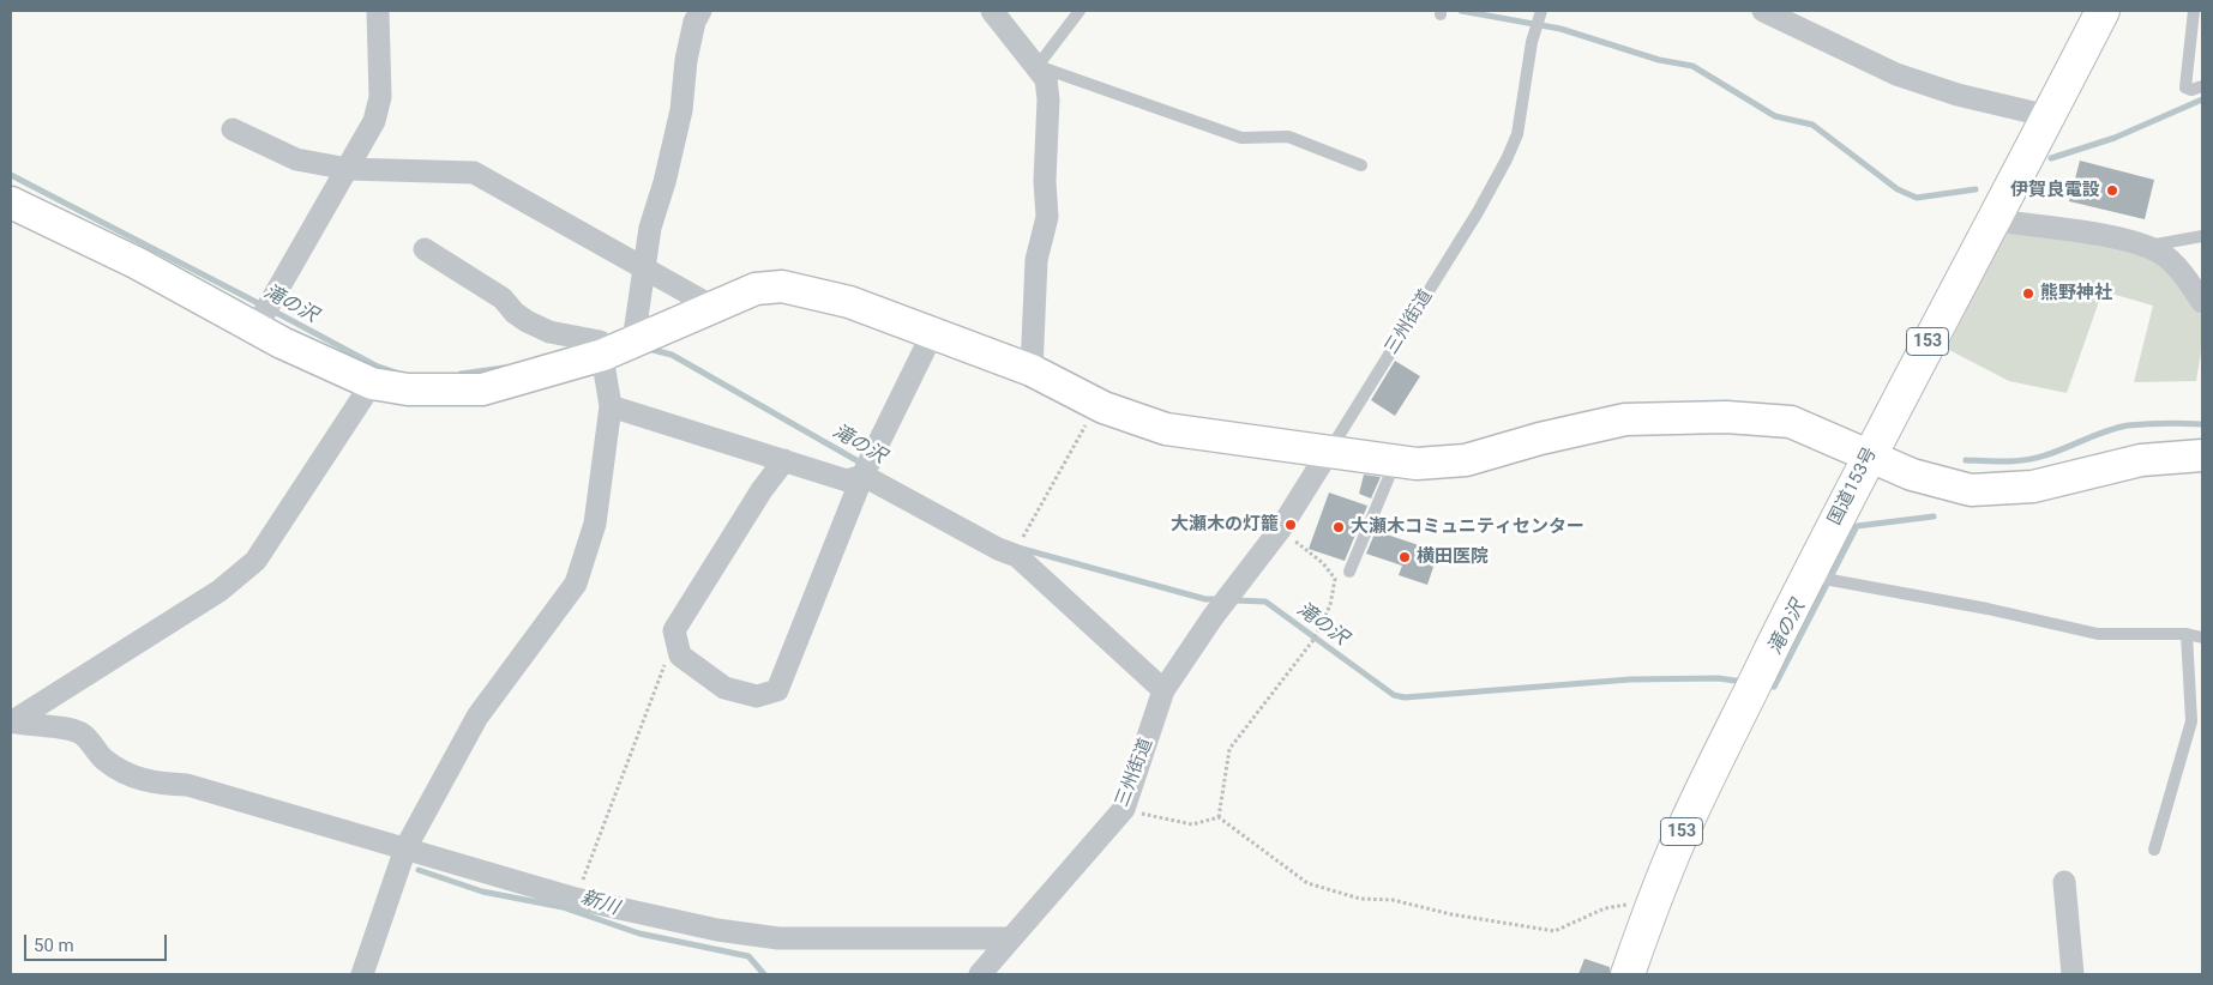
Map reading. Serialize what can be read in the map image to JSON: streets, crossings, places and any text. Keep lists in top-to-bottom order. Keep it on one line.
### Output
{"streets":{"highway":["153","国道153号"],"street":["三州街道"]},"water":["滝の沢","新川"],"places":["伊賀良電設","熊野神社","大瀬木の灯籠","大瀬木コミュニティセンター","横田医院"],"scale_bar":"50 m"}
